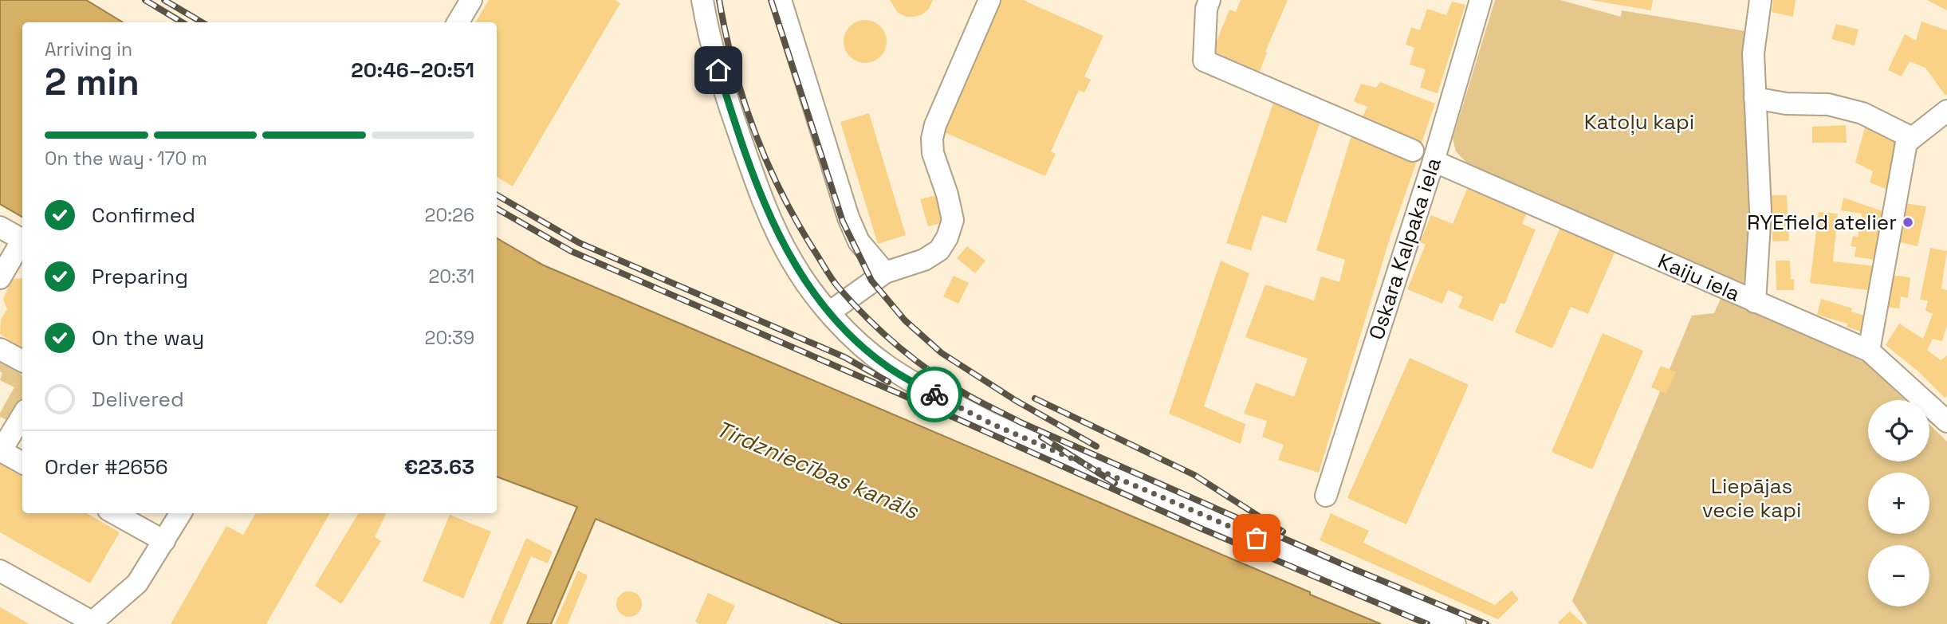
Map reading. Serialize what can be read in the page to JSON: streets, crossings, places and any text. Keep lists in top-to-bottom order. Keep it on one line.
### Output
{"streets":{"street":["Oskara Kalpaka iela","Kaiju iela"]},"crossings":[["Oskara Kalpaka iela","Kaiju iela"]],"water":["Tirdzniecības kanāls"],"parks":["Katoļu kapi","Liepājas vecie kapi"],"places":["RYEfield atelier"],"page":{"heading":["2 min","Arriving in","20:46–20:51"],"panel":["Order #2656","€23.63"],"bar":"On the way · 170 m","list":[["Confirmed","20:26"],["Preparing","20:31"],["On the way","20:39"],"Delivered"],"map_buttons":["+","−"]}}
